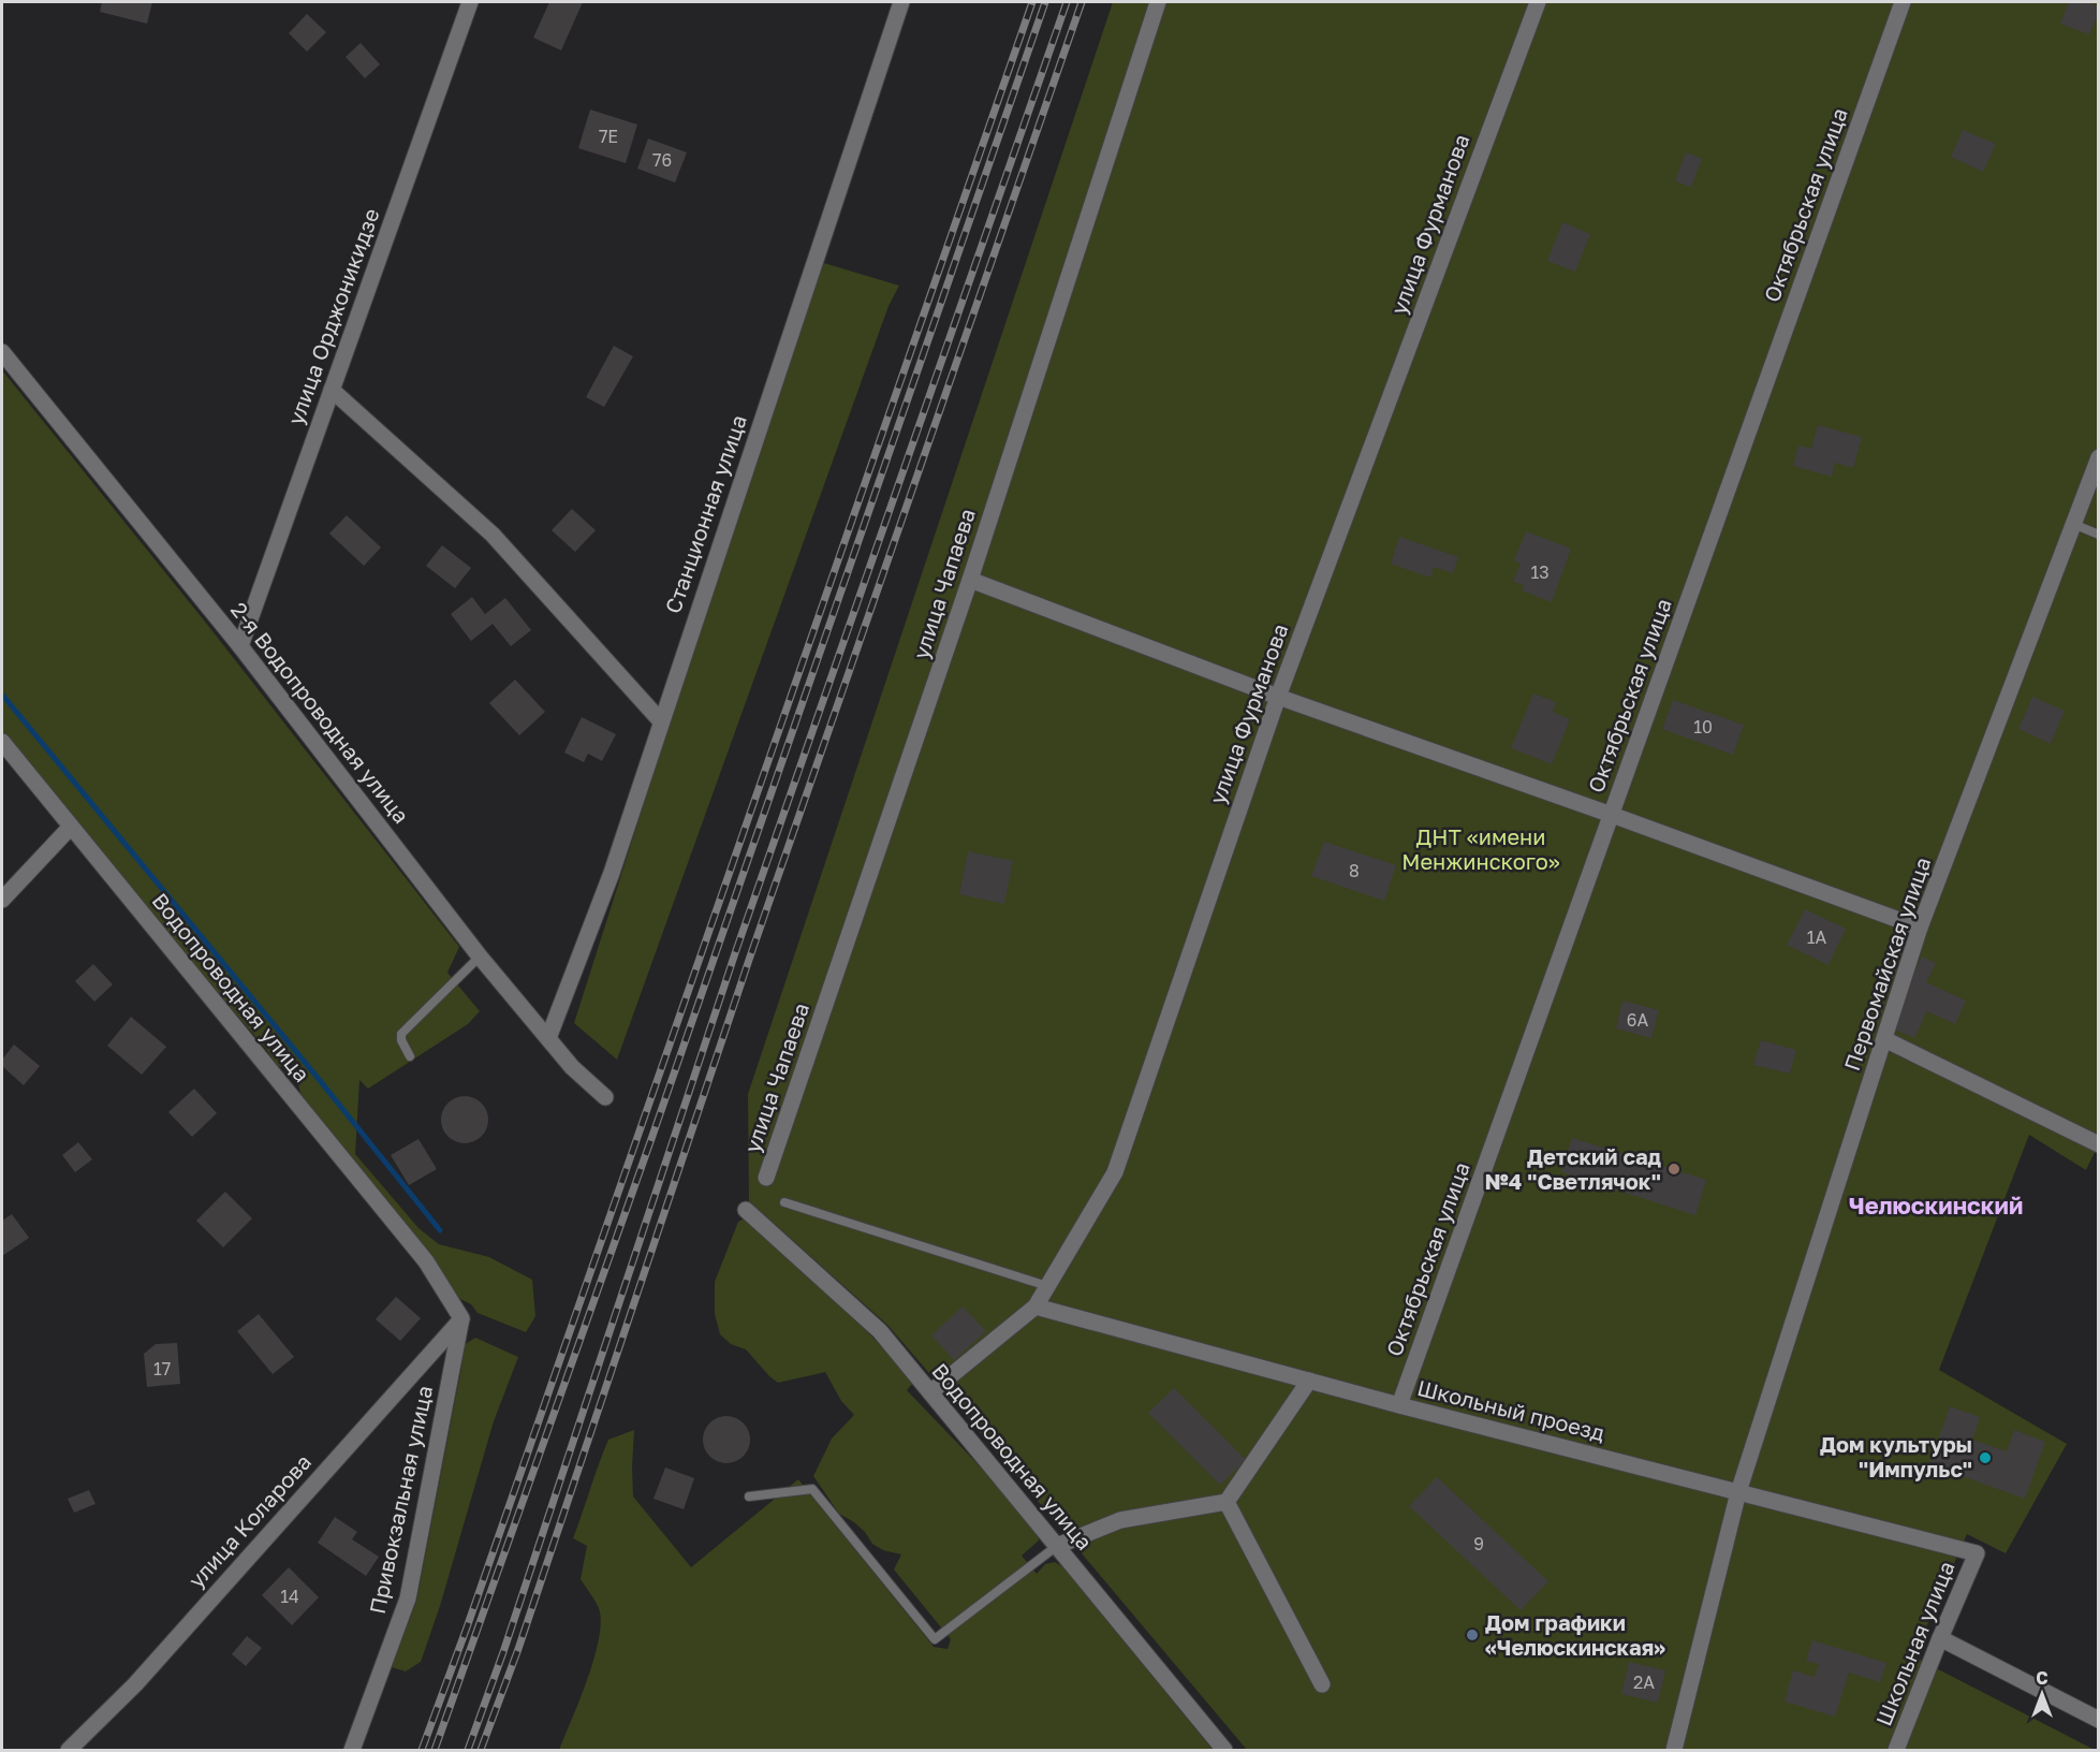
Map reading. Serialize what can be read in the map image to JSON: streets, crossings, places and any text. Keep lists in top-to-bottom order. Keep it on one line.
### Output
{"streets":{"street":["Октябрьская улица","улица Фурманова","улица Орджоникидзе","Станционная улица","улица Чапаева","2-я Водопроводная улица","Первомайская улица","Водопроводная улица","Школьный проезд","Привокзальная улица","улица Коларова","Школьная улица"]},"crossings":[["Октябрьская улица","Школьный проезд"],["улица Фурманова","Водопроводная улица"],["улица Фурманова","Школьный проезд"],["улица Орджоникидзе","2-я Водопроводная улица"],["Станционная улица","2-я Водопроводная улица"],["Первомайская улица","Школьный проезд"],["Водопроводная улица","Привокзальная улица"],["Водопроводная улица","улица Коларова"],["Школьный проезд","Школьная улица"],["Привокзальная улица","улица Коларова"]],"districts":["Челюскинский"],"parks":["ДНТ «имени Менжинского»"],"places":["Детский сад №4 \"Светлячок\"","Дом культуры \"Импульс\"","Дом графики «Челюскинская»"],"house_numbers":["7Е","76","13","10","8","1А","6А","17","9","14","2А"],"north":"top"}
